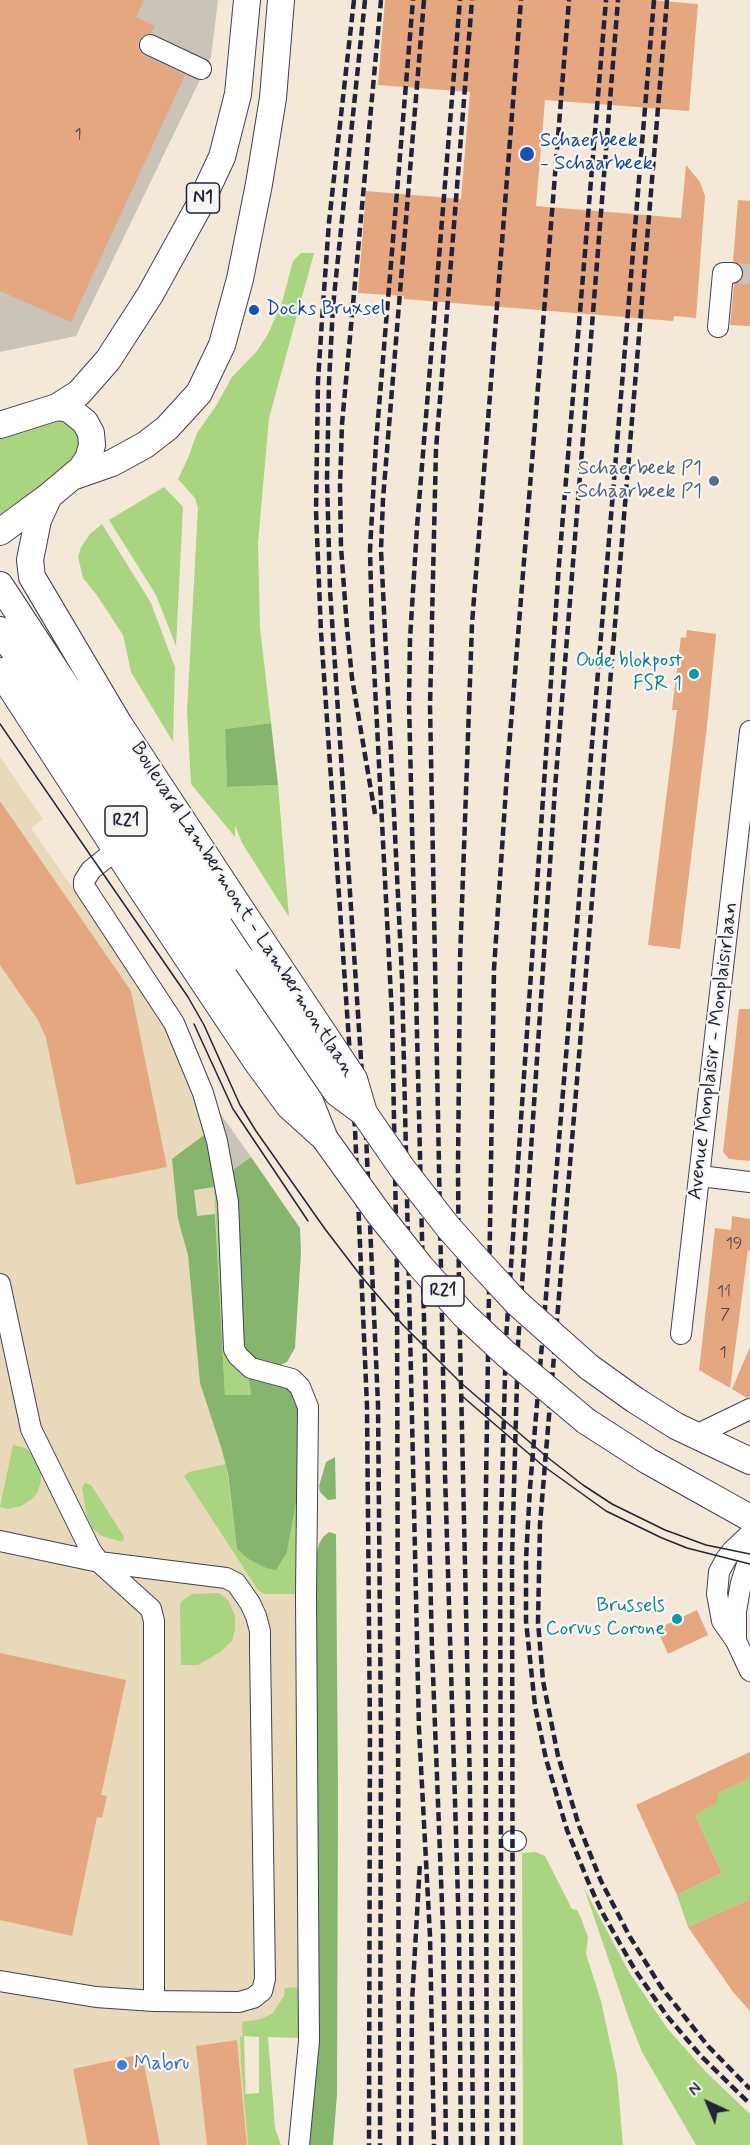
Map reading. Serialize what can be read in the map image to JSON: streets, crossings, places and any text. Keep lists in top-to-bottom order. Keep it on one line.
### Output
{"streets":{"main road":["N1","R21","Boulevard Lambermont - Lambermontlaan"],"street":["Avenue Monplaisir - Monplaisirlaan"]},"crossings":[["R21","Boulevard Lambermont - Lambermontlaan"]],"places":["Schaerbeek - Schaarbeek","Docks Bruxsel","Schaerbeek P1 - Schaarbeek P1","Oude blokpost FSR 1","Brussels Corvus Corone","Mabru"],"house_numbers":["1","19","11","7","1"],"north":"top left"}
